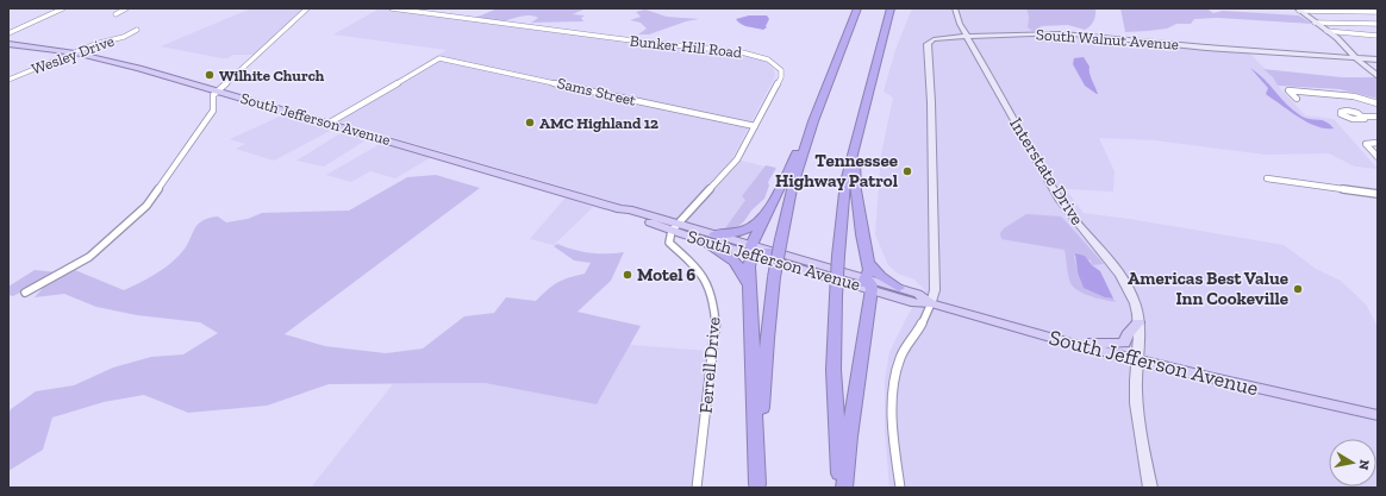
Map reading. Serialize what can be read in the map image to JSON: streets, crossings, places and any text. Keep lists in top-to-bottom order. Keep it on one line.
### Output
{"streets":{"main road":["South Jefferson Avenue"],"street":["South Walnut Avenue","Bunker Hill Road","Wesley Drive","Sams Street","Interstate Drive","Ferrell Drive"]},"crossings":[["South Walnut Avenue","South Jefferson Avenue"],["South Walnut Avenue","Interstate Drive"],["Bunker Hill Road","Sams Street"],["Bunker Hill Road","South Jefferson Avenue"],["Bunker Hill Road","Ferrell Drive"],["Wesley Drive","South Jefferson Avenue"],["Sams Street","South Jefferson Avenue"],["South Jefferson Avenue","Interstate Drive"],["South Jefferson Avenue","Ferrell Drive"]],"places":["Wilhite Church","AMC Highland 12","Tennessee Highway Patrol","Motel 6","Americas Best Value Inn Cookeville"],"north":"right"}
